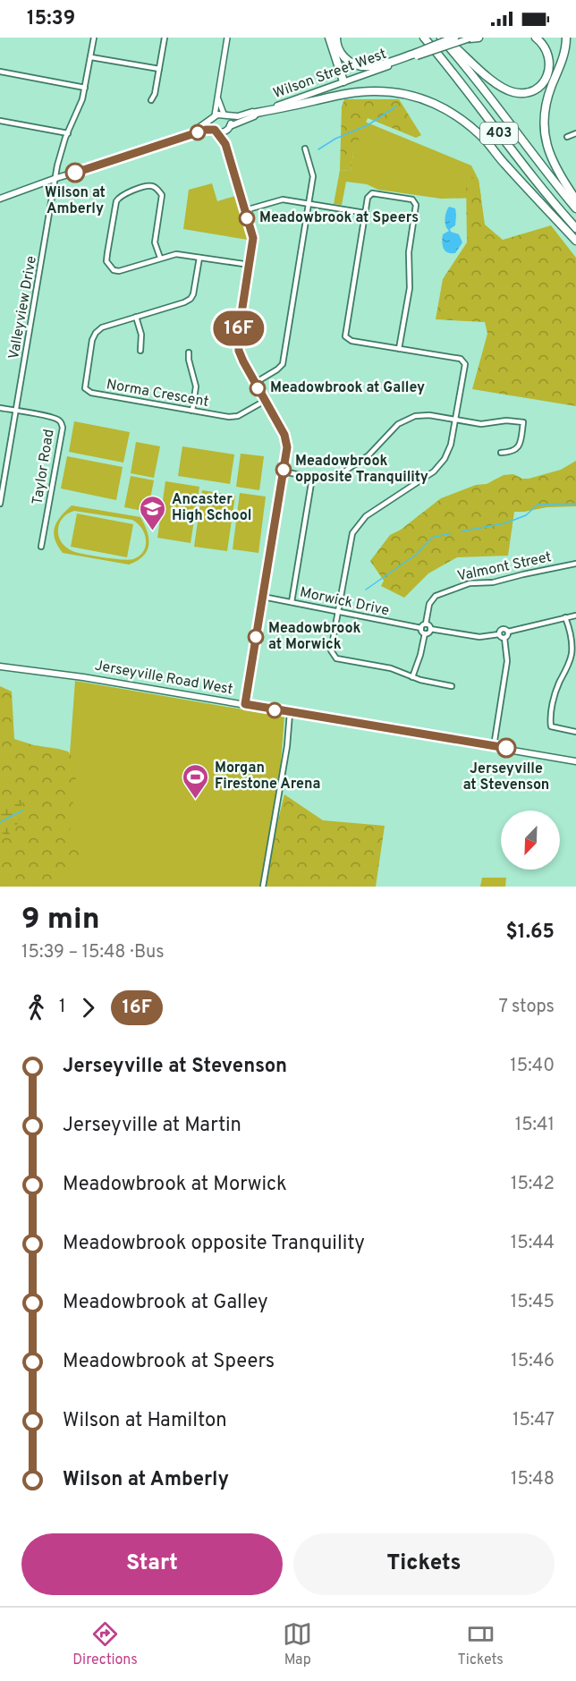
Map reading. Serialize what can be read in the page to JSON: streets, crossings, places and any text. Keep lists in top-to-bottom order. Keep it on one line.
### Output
{"streets":{"highway":["403"],"main road":["Wilson Street West","Jerseyville Road West"],"street":["Valleyview Drive","Norma Crescent","Taylor Road","Valmont Street","Morwick Drive"]},"crossings":[["Valleyview Drive","Taylor Road"],["Valmont Street","Morwick Drive"]],"places":{"other":["Wilson at Amberly","Meadowbrook at Speers","Meadowbrook at Galley","Meadowbrook opposite Tranquility","Meadowbrook at Morwick","Jerseyville at Stevenson"],"school or university":["Ancaster High School"],"sports":["Morgan Firestone Arena"]},"lines":["bus line 16F"],"north":"bottom left","page":{"status":"15:39","on_map":"16F","heading":["9 min","15:39 – 15:48 · Bus","$1.65"],"legs":["1","16F","7 stops"],"list":[{"name":"Jerseyville at Stevenson","value":"15:40"},{"name":"Jerseyville at Martin","value":"15:41"},{"name":"Meadowbrook at Morwick","value":"15:42"},{"name":"Meadowbrook opposite Tranquility","value":"15:44"},{"name":"Meadowbrook at Galley","value":"15:45"},{"name":"Meadowbrook at Speers","value":"15:46"},{"name":"Wilson at Hamilton","value":"15:47"},{"name":"Wilson at Amberly","value":"15:48"}],"buttons":["Start","Tickets"],"tabs":["Directions","Map","Tickets"]}}
